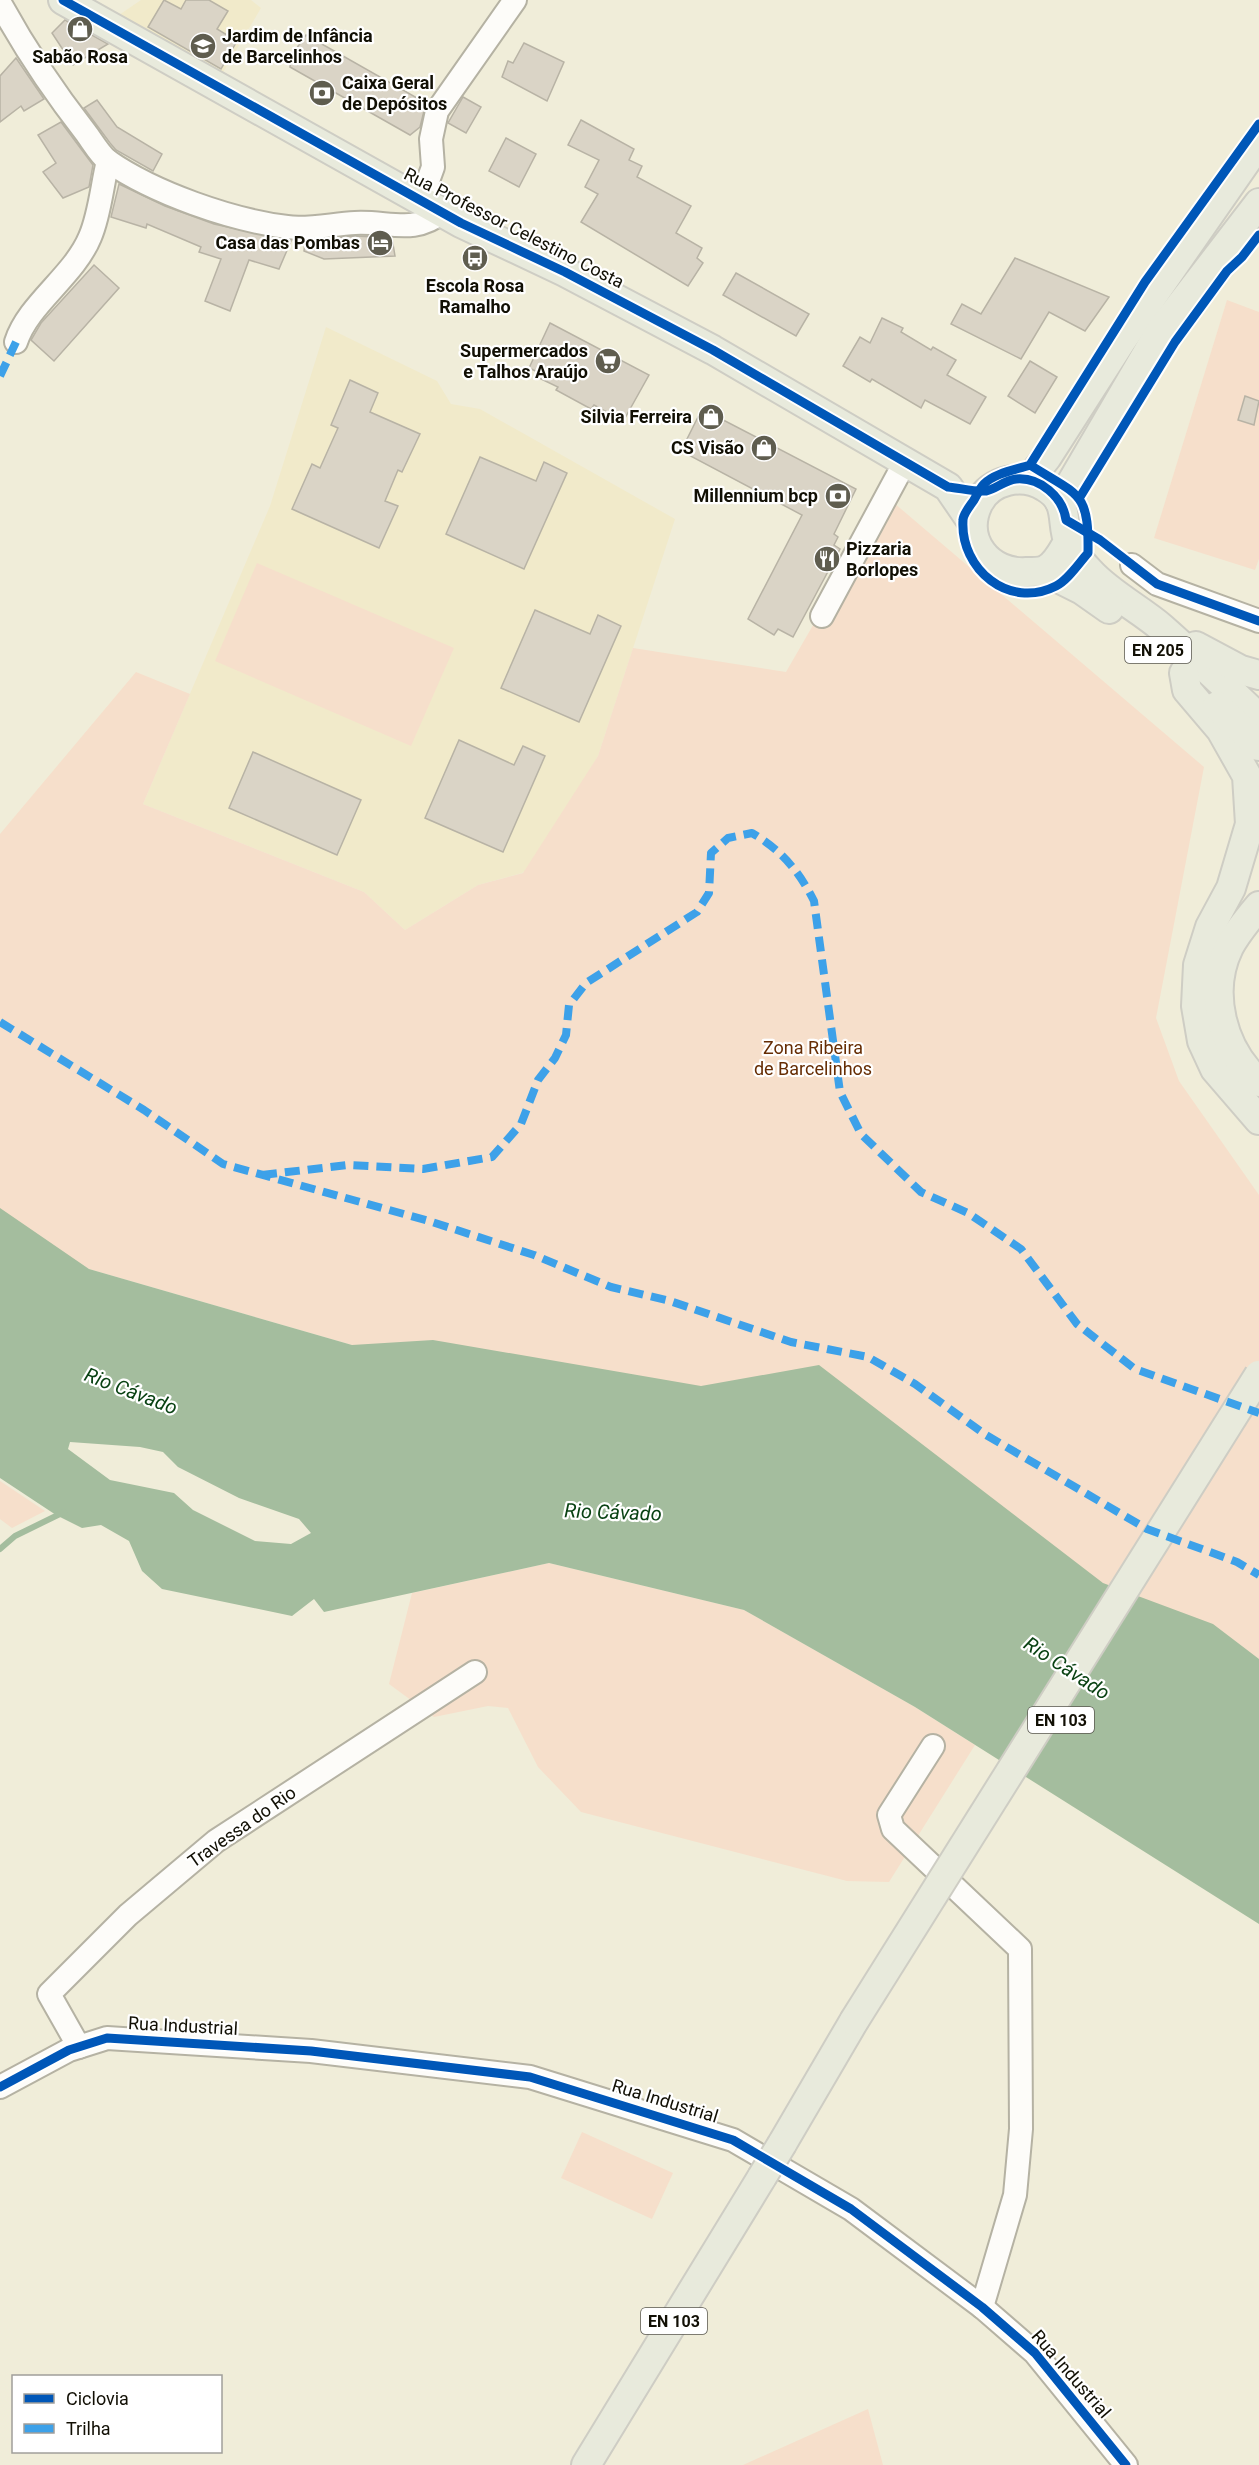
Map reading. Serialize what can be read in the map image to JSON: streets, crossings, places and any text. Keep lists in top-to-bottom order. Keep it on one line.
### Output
{"streets":{"main road":["Rua Professor Celestino Costa","EN 205","EN 103"],"street":["Travessa do Rio","Rua Industrial"]},"crossings":[["Rua Professor Celestino Costa","EN 205"],["Travessa do Rio","Rua Industrial"]],"water":["Rio Cávado"],"parks":["Zona Ribeira de Barcelinhos"],"places":{"shop":["Sabão Rosa","Silvia Ferreira","CS Visão"],"school or university":["Jardim de Infância de Barcelinhos"],"bank":["Caixa Geral de Depósitos","Millennium bcp"],"hotel":["Casa das Pombas"],"bus stop":["Escola Rosa Ramalho"],"supermarket":["Supermercados e Talhos Araújo"],"restaurant":["Pizzaria Borlopes"]},"legend":["Ciclovia","Trilha"]}
